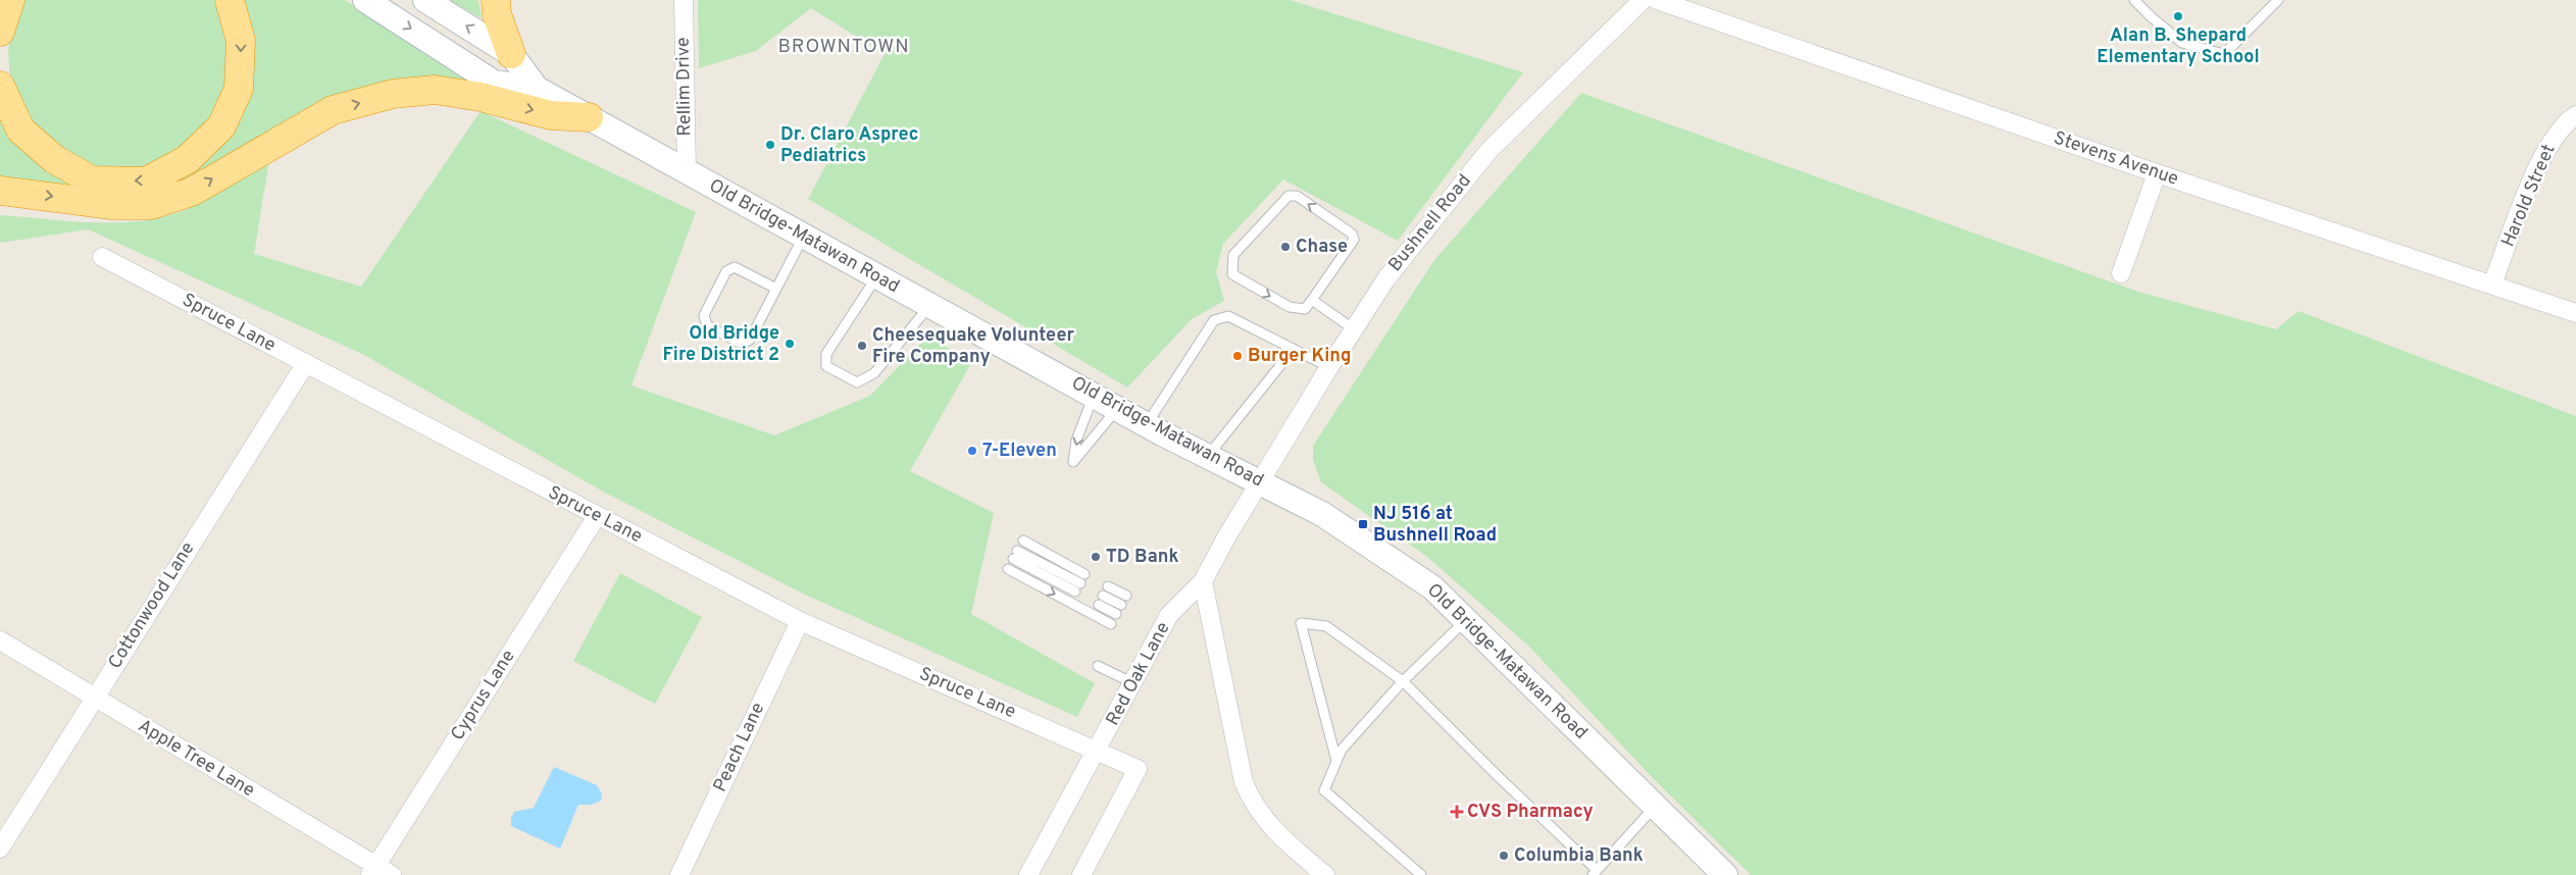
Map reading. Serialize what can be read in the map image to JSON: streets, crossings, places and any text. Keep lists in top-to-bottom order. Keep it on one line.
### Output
{"streets":{"main road":["Old Bridge-Matawan Road"],"street":["Rellim Drive","Stevens Avenue","Harold Street","Bushnell Road","Spruce Lane","Cottonwood Lane","Red Oak Lane","Cyprus Lane","Peach Lane","Apple Tree Lane"]},"crossings":[["Rellim Drive","Old Bridge-Matawan Road"],["Stevens Avenue","Harold Street"],["Bushnell Road","Old Bridge-Matawan Road"],["Bushnell Road","Red Oak Lane"],["Old Bridge-Matawan Road","Red Oak Lane"],["Spruce Lane","Cottonwood Lane"],["Spruce Lane","Red Oak Lane"],["Spruce Lane","Cyprus Lane"],["Spruce Lane","Peach Lane"],["Cottonwood Lane","Apple Tree Lane"],["Cyprus Lane","Apple Tree Lane"]],"districts":["BROWNTOWN"],"places":{"other":["Alan B. Shepard Elementary School","Dr. Claro Asprec Pediatrics","Chase","Old Bridge Fire District 2","Cheesequake Volunteer Fire Company","Burger King","7-Eleven","TD Bank","Columbia Bank"],"transit":["NJ 516 at Bushnell Road"],"health":["CVS Pharmacy"]}}
